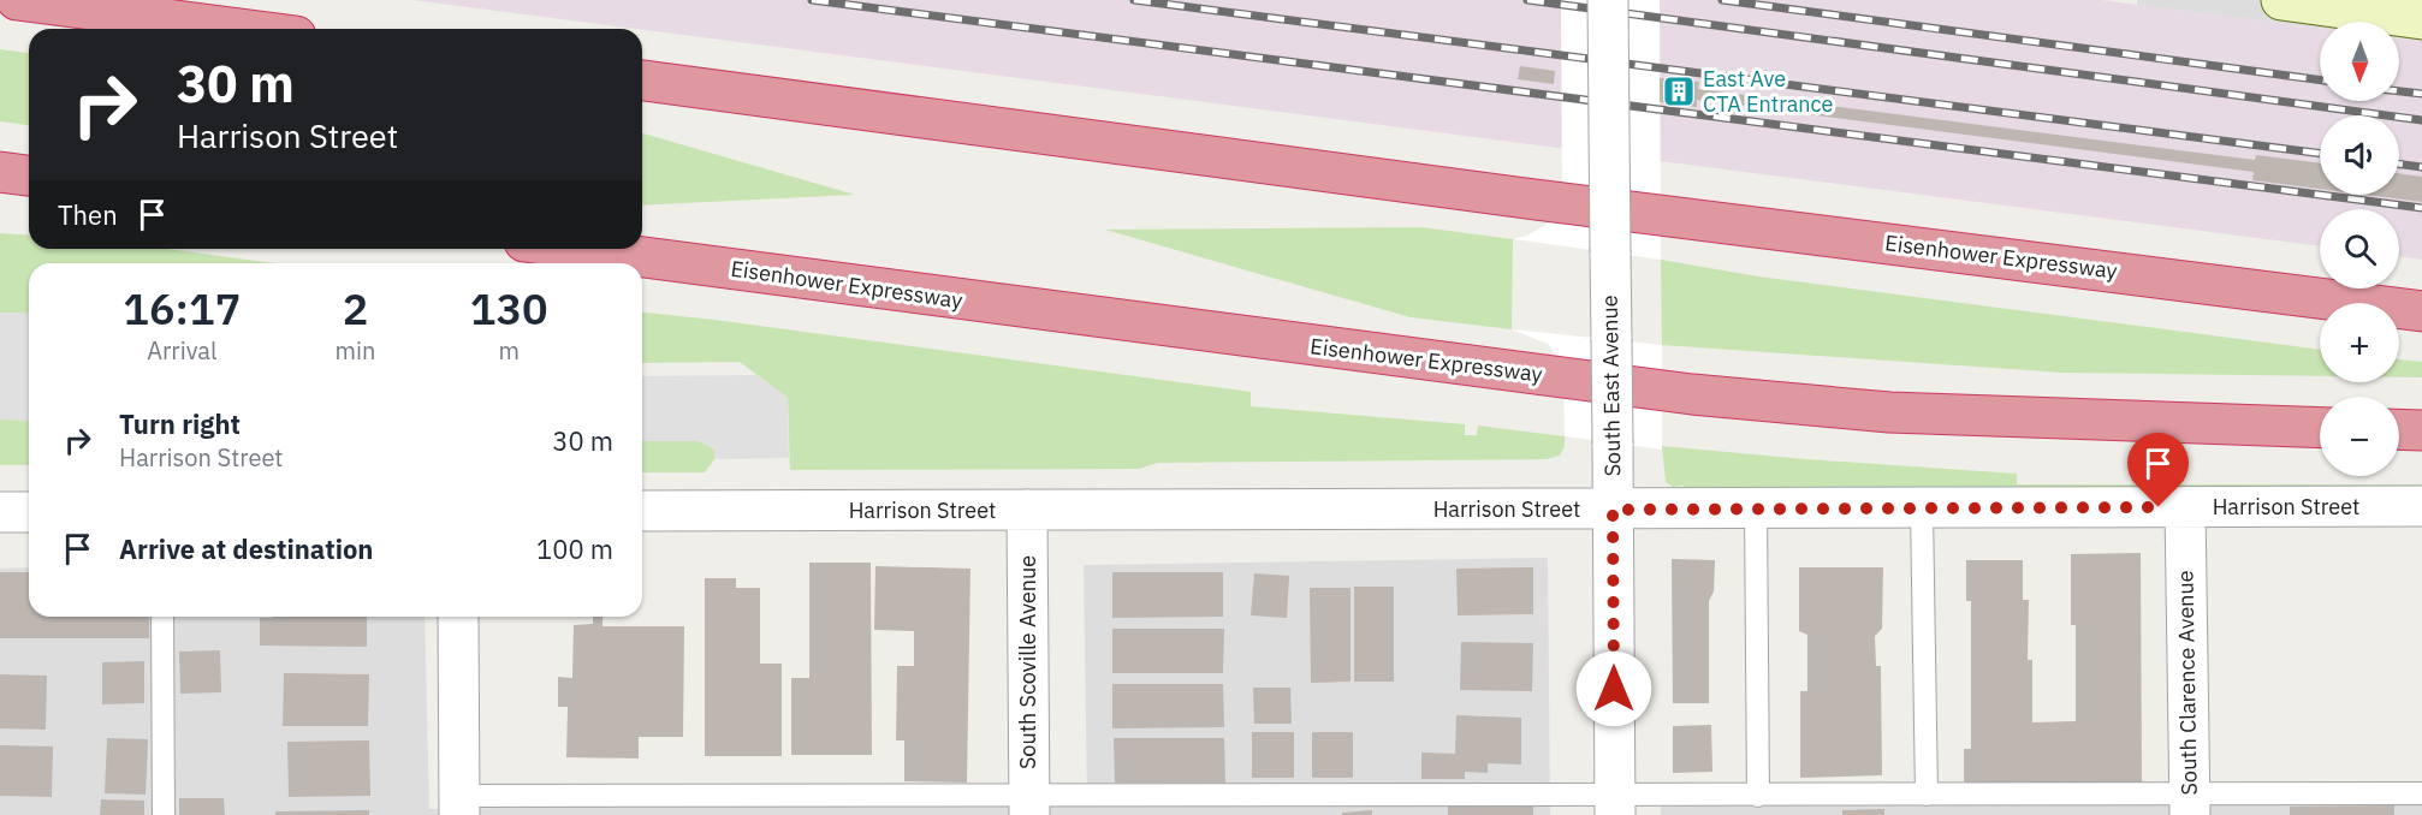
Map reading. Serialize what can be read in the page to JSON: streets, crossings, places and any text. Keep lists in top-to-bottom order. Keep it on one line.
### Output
{"streets":{"highway":["Eisenhower Expressway"],"street":["South East Avenue","Harrison Street","South Scoville Avenue","South Clarence Avenue"]},"crossings":[["South East Avenue","Harrison Street"],["Harrison Street","South Scoville Avenue"],["Harrison Street","South Clarence Avenue"]],"places":{"building":["East Ave CTA Entrance"]},"north":"bottom","page":{"map_buttons":["+","−"],"turn":["30 m","Harrison Street"],"then":"Then","eta":["16:17","Arrival","2","min","130","m"],"list":[{"name":"Turn right","note":"Harrison Street","value":"30 m"},{"name":"Arrive at destination","value":"100 m"}]}}
